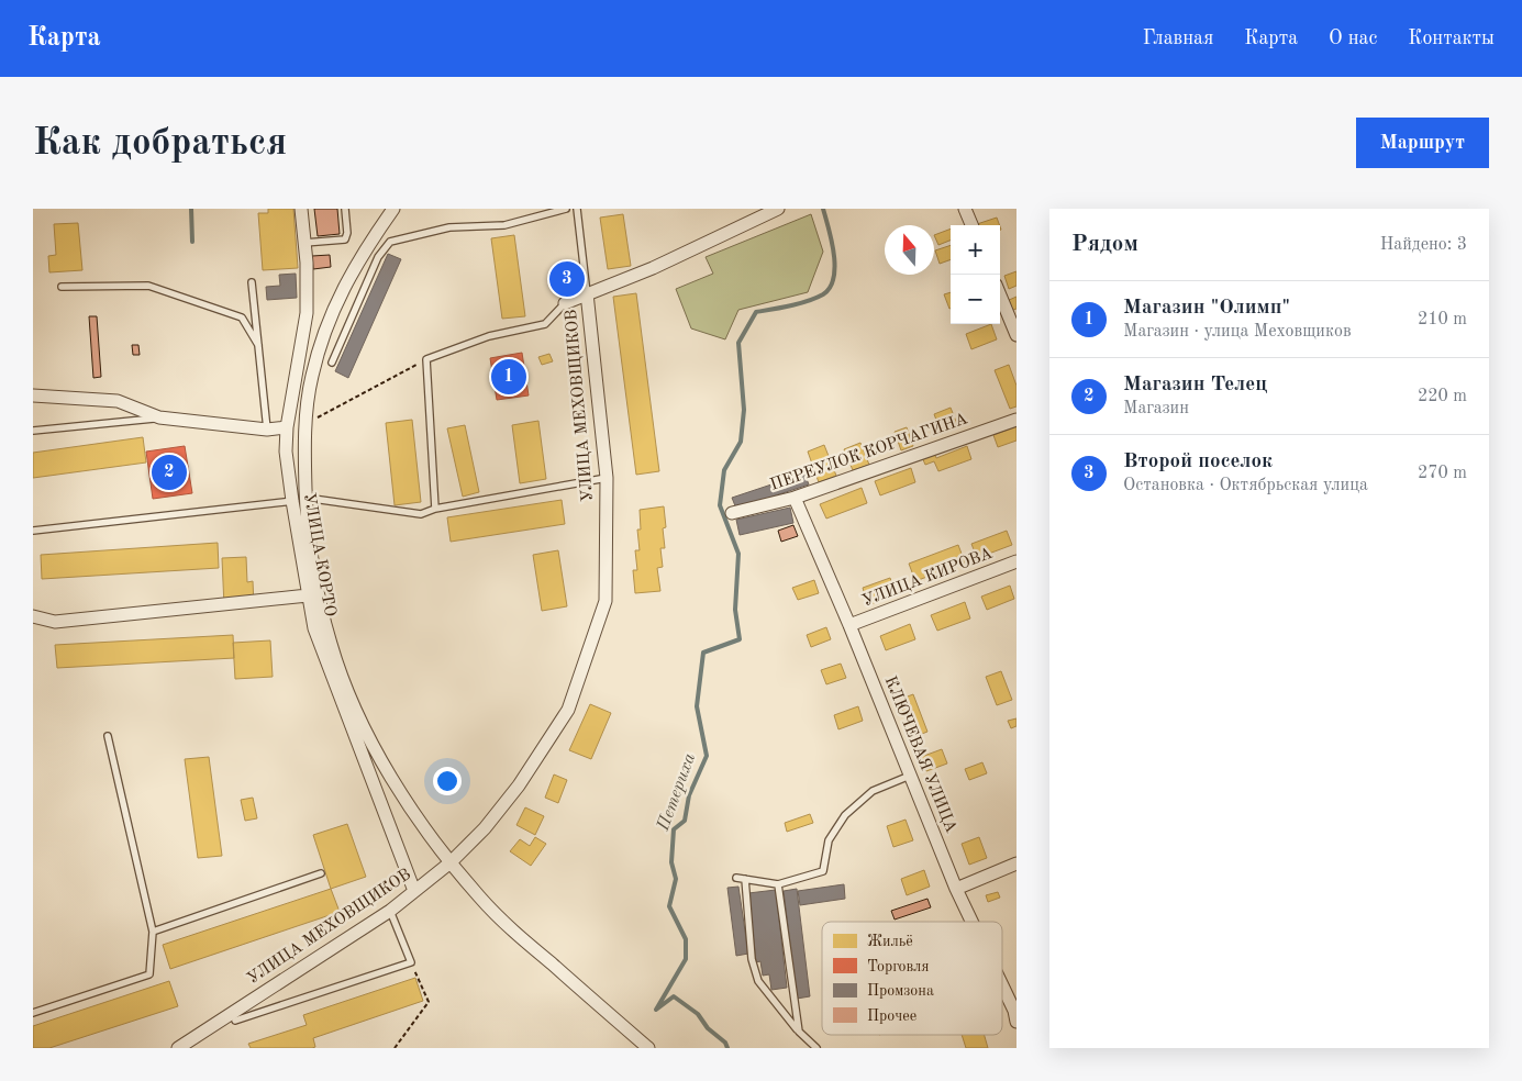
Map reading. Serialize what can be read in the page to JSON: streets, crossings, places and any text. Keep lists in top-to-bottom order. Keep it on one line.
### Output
{"streets":{"street":["УЛИЦА МЕХОВЩИКОВ","ПЕРЕУЛОК КОРЧАГИНА","УЛИЦА КОРТО","УЛИЦА КИРОВА","КЛЮЧЕВАЯ УЛИЦА"]},"crossings":[["УЛИЦА МЕХОВЩИКОВ","УЛИЦА КОРТО"],["ПЕРЕУЛОК КОРЧАГИНА","КЛЮЧЕВАЯ УЛИЦА"],["УЛИЦА КИРОВА","КЛЮЧЕВАЯ УЛИЦА"]],"water":["Петериха"],"legend":["Жильё","Торговля","Промзона","Прочее"],"north":"top","page":{"header":"Карта","nav":["Главная","Карта","О нас","Контакты"],"buttons":"Маршрут","title":"Как добраться","heading":["Рядом","Найдено: 3"],"map_buttons":["+","−"],"pins":["3","1","2"],"list":[{"mark":"1","name":"Магазин \"Олимп\"","note":"Магазин · улица Меховщиков","value":"210 m"},{"mark":"2","name":"Магазин Телец","note":"Магазин","value":"220 m"},{"mark":"3","name":"Второй поселок","note":"Остановка · Октябрьская улица","value":"270 m"}]}}
